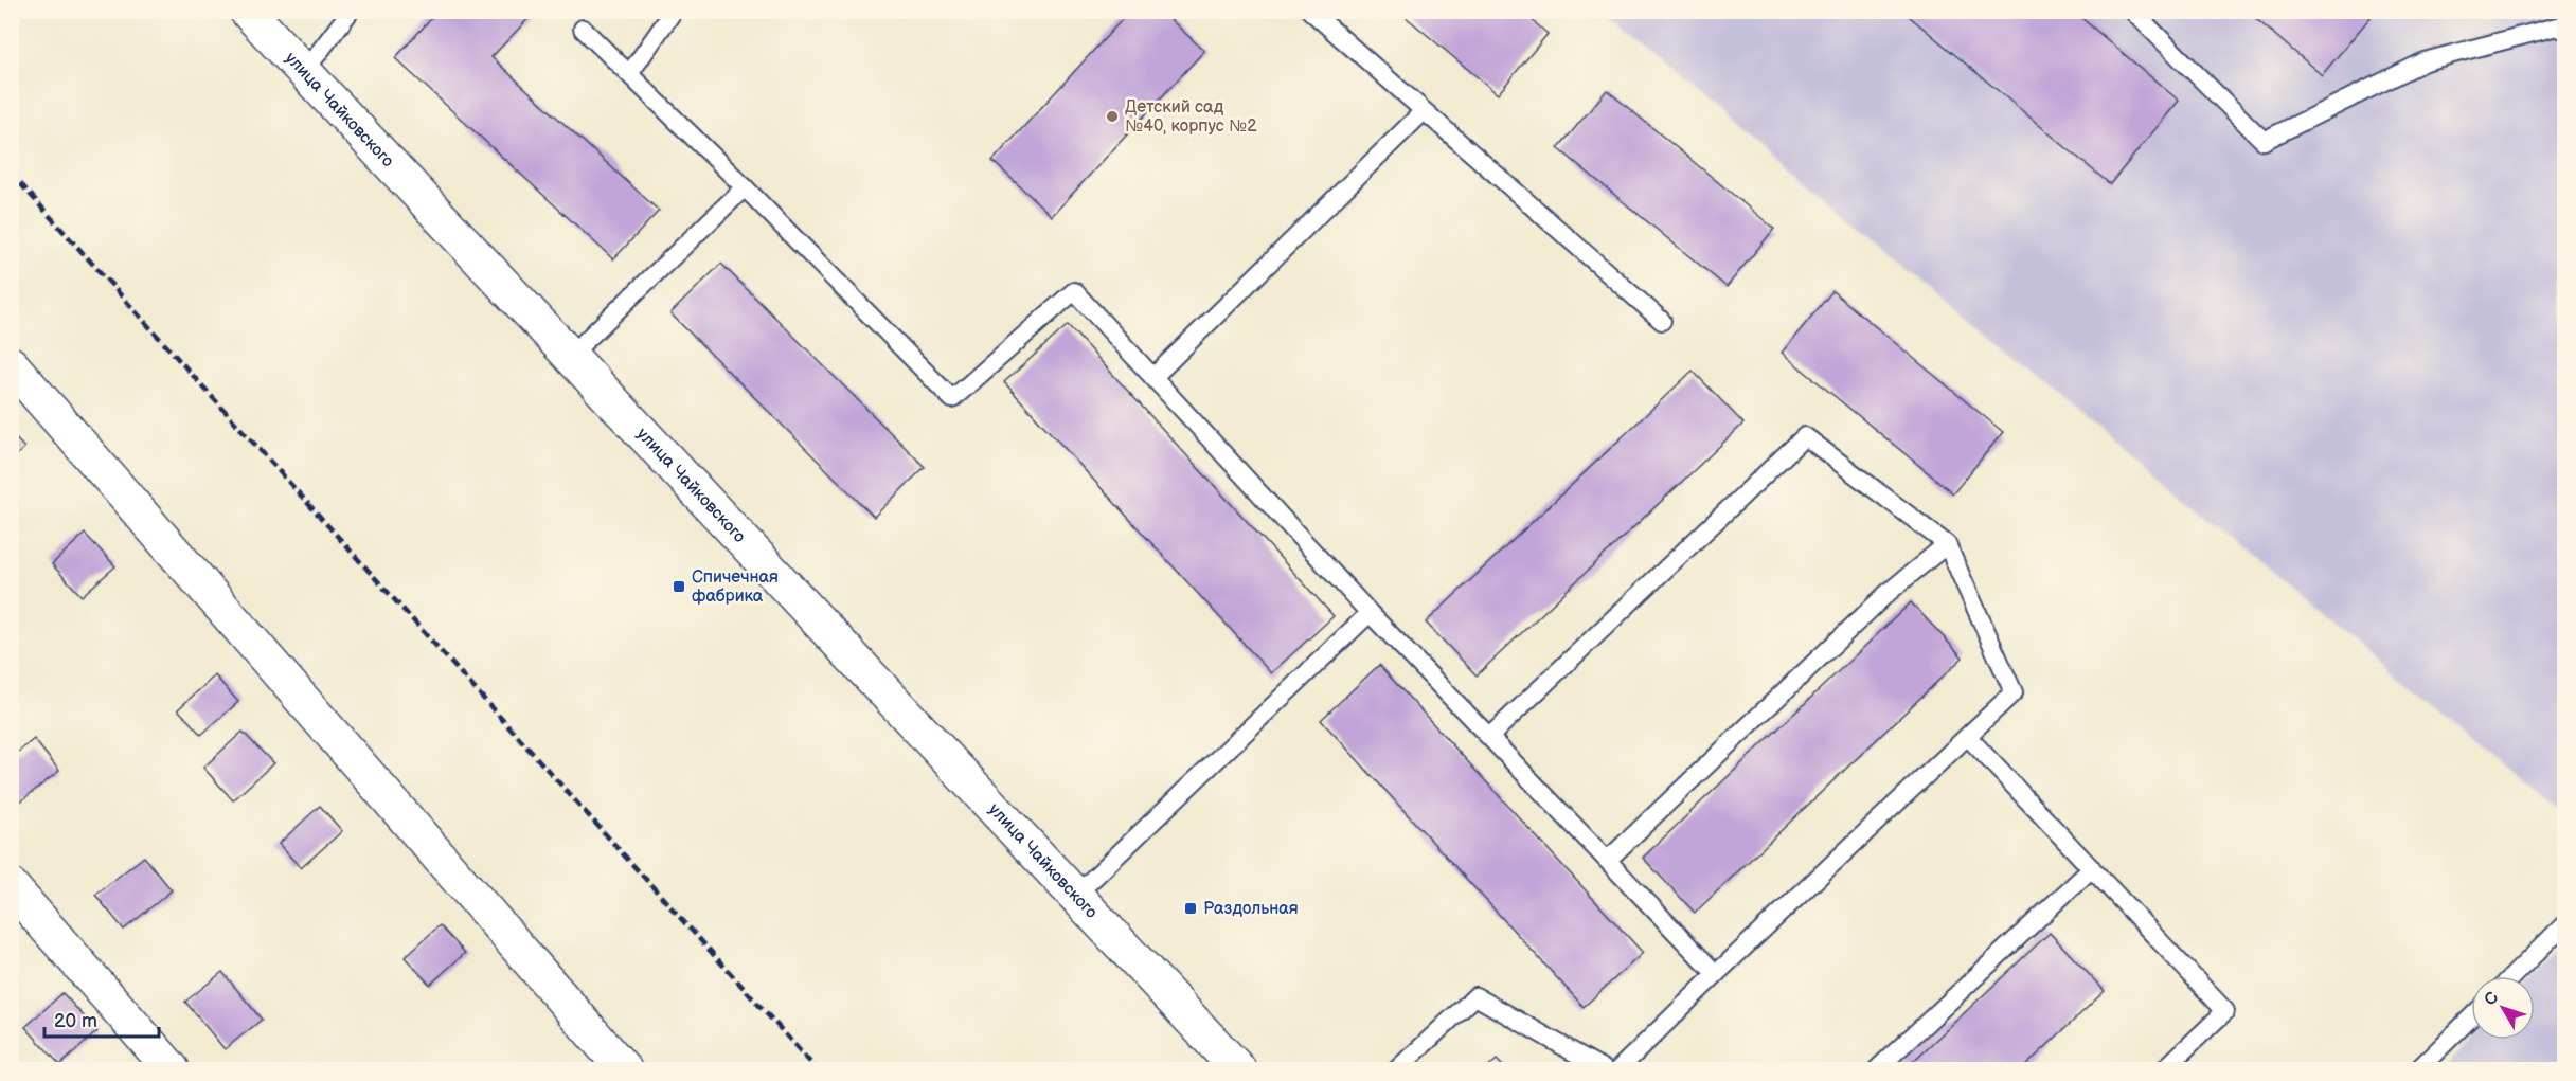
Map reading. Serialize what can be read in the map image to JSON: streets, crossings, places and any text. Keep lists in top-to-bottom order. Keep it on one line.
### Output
{"streets":{"street":["улица Чайковского"]},"places":{"other":["Детский сад №40, корпус №2"],"transit":["Спичечная фабрика","Раздольная"]},"scale_bar":"20 m","north":"top left"}
